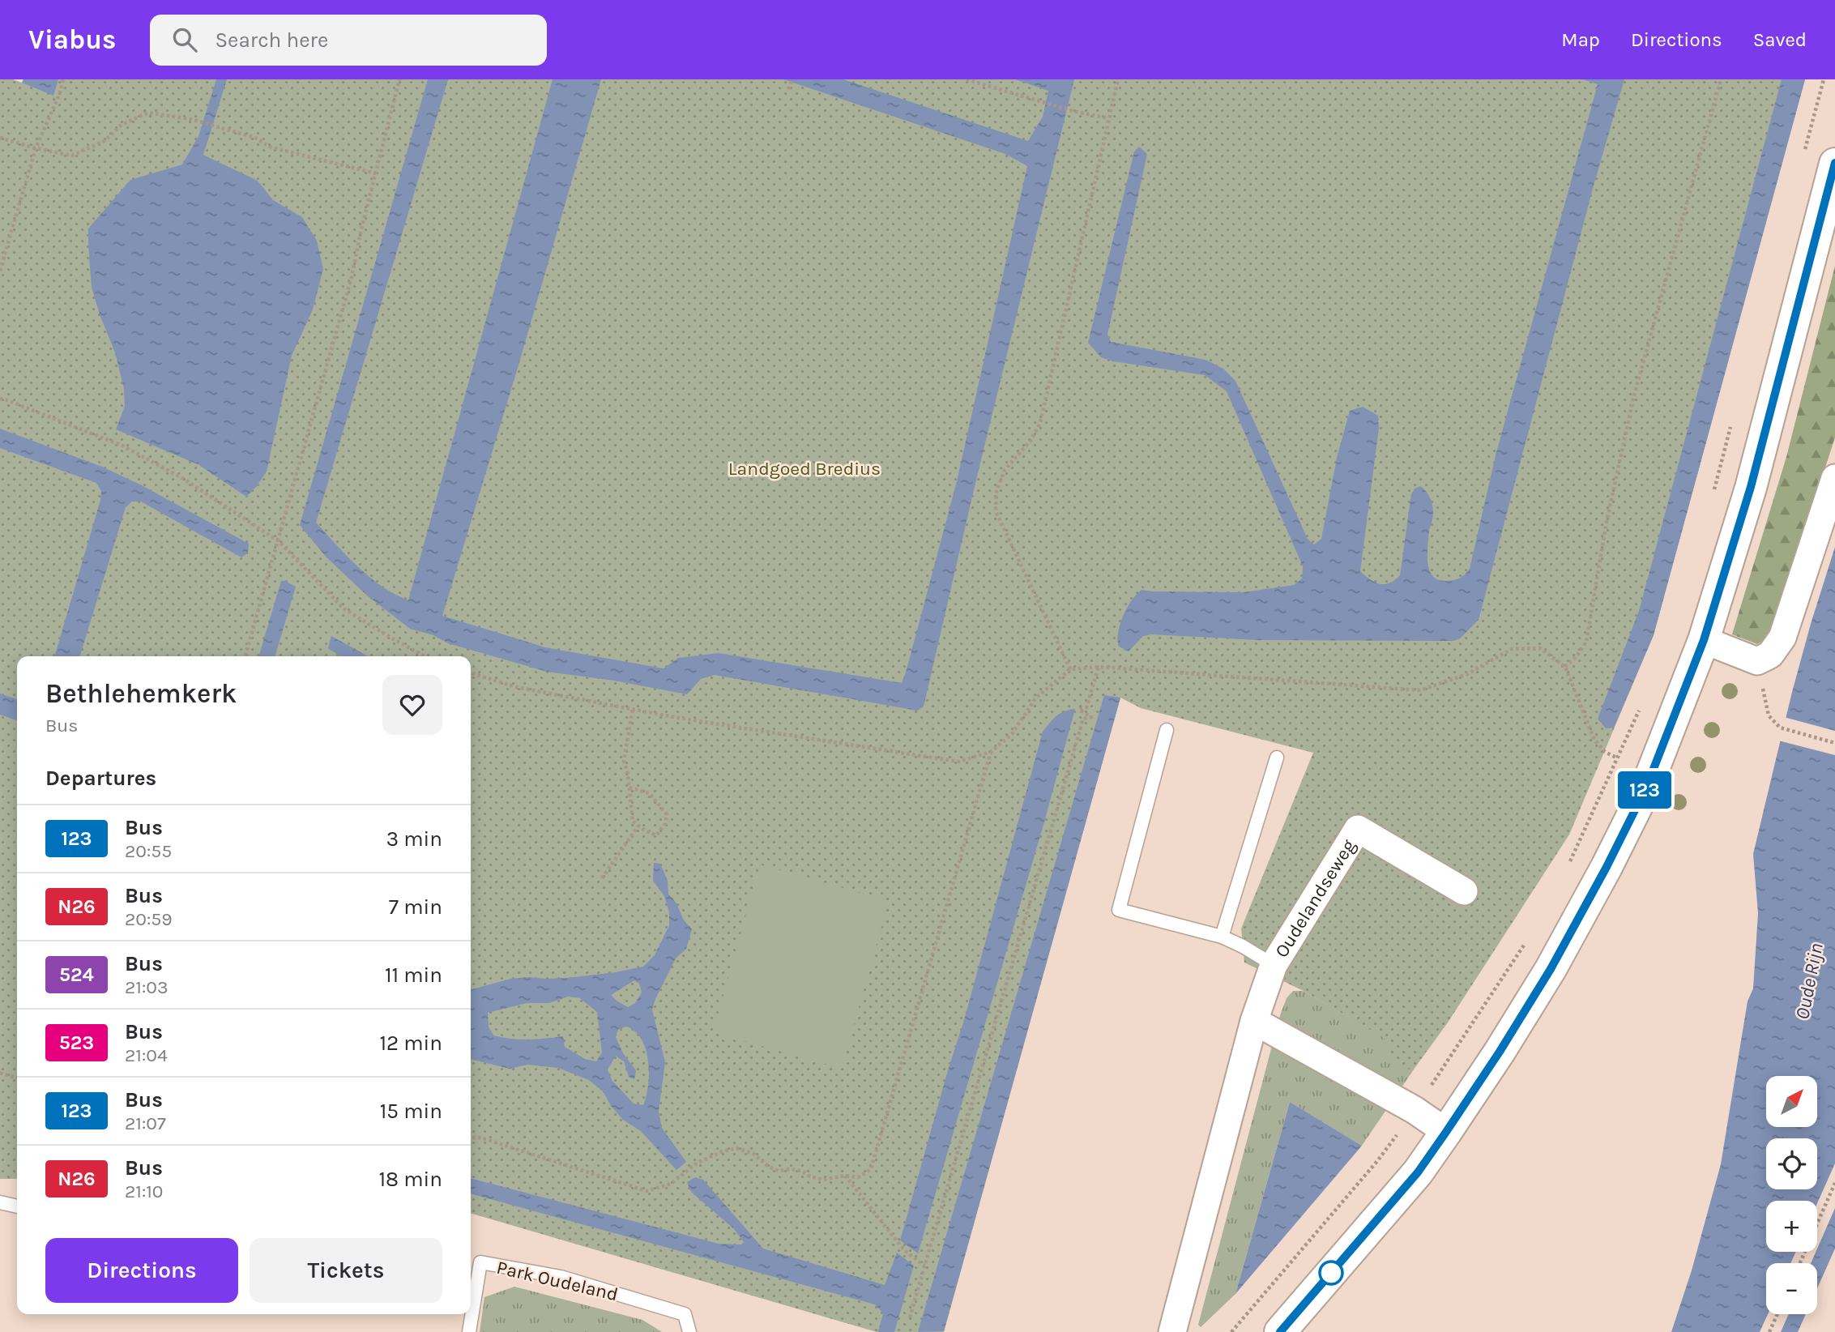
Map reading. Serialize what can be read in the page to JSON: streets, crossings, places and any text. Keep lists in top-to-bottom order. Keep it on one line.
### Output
{"streets":{"street":["Oudelandseweg"],"lane":["Park Oudeland"]},"water":["Oude Rijn"],"parks":["Landgoed Bredius"],"lines":["bus line 123"],"north":"top right","page":{"header":"Viabus","search":"Search here","nav":["Map","Directions","Saved"],"on_map":"123","heading":[["Bethlehemkerk","Bus"],"Departures"],"list":[{"mark":"123","name":"Bus","note":"20:55","value":"3 min"},{"mark":"N26","name":"Bus","note":"20:59","value":"7 min"},{"mark":"524","name":"Bus","note":"21:03","value":"11 min"},{"mark":"523","name":"Bus","note":"21:04","value":"12 min"},{"mark":"123","name":"Bus","note":"21:07","value":"15 min"},{"mark":"N26","name":"Bus","note":"21:10","value":"18 min"}],"map_buttons":["+","−"],"buttons":["Directions","Tickets"]}}
